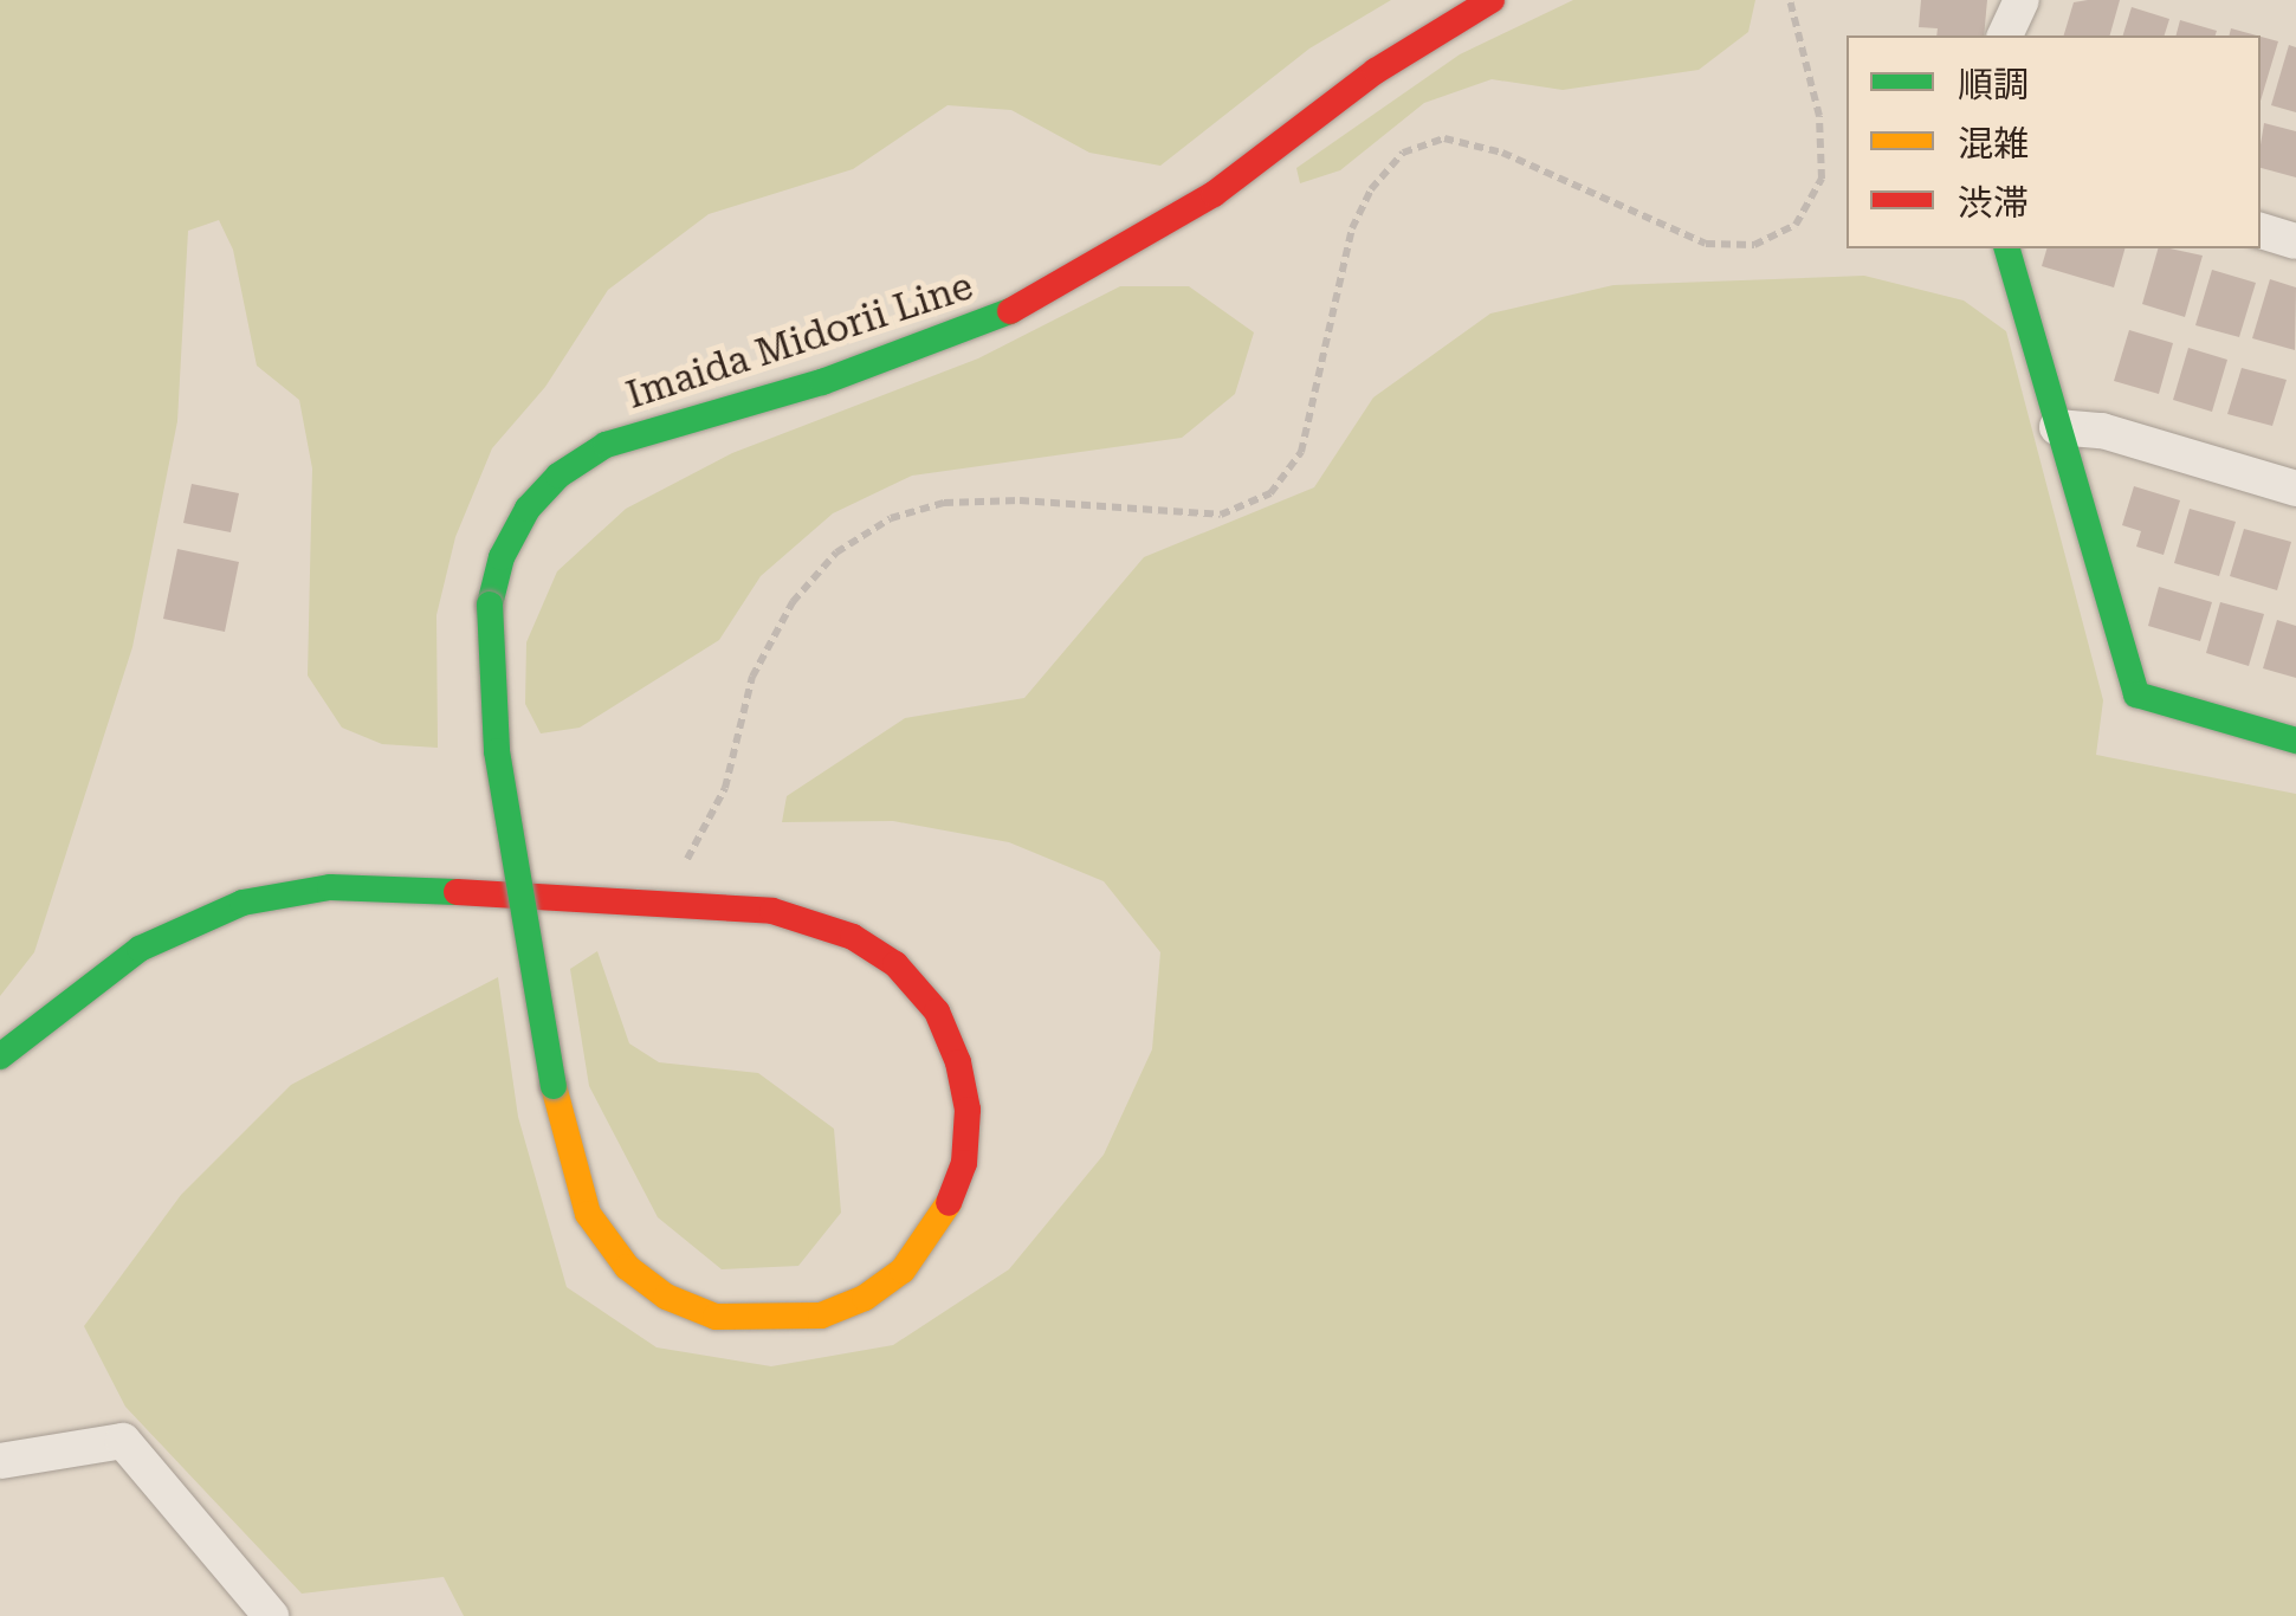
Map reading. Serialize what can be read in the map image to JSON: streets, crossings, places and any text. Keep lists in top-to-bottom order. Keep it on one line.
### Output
{"streets":{"main road":["Imaida Midorii Line"]},"legend":["順調","混雑","渋滞"]}
